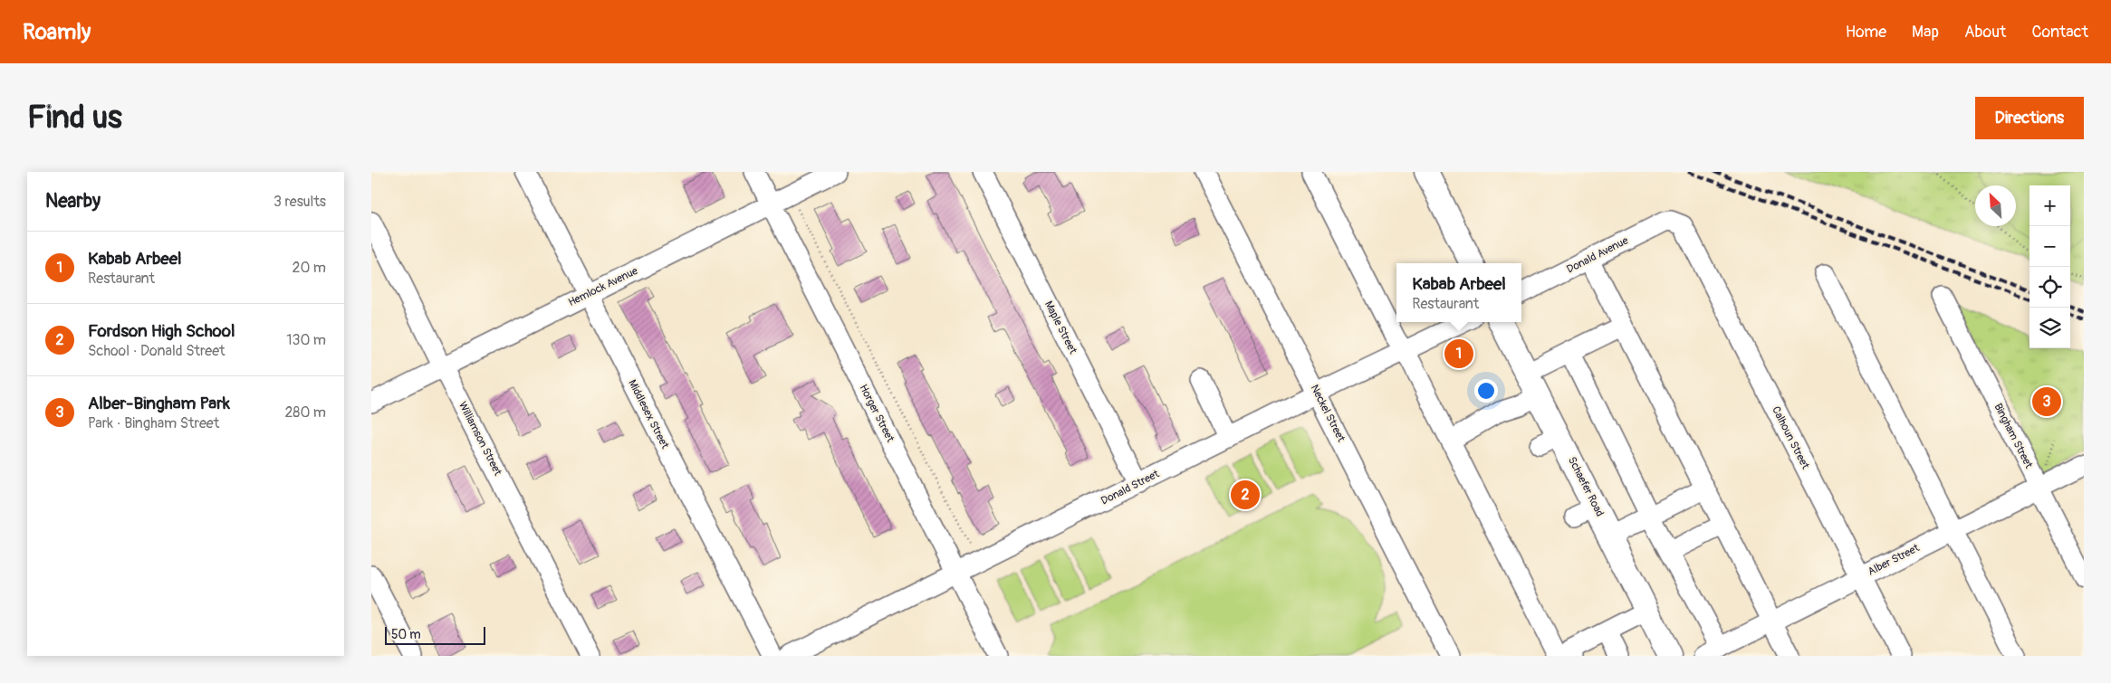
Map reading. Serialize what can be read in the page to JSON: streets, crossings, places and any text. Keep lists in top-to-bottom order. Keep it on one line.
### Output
{"streets":{"main road":["Schaefer Road"],"street":["Donald Avenue","Hemlock Avenue","Maple Street","Horger Street","Neckel Street","Middlesex Street","Bingham Street","Calhoun Street","Williamson Street","Donald Street","Alber Street"]},"crossings":[["Donald Avenue","Calhoun Street"],["Hemlock Avenue","Horger Street"],["Hemlock Avenue","Middlesex Street"],["Hemlock Avenue","Williamson Street"],["Maple Street","Donald Street"],["Horger Street","Donald Street"],["Neckel Street","Donald Street"],["Bingham Street","Alber Street"],["Calhoun Street","Alber Street"]],"scale_bar":"50 m","north":"top left","page":{"header":"Roamly","nav":["Home","Map","About","Contact"],"buttons":"Directions","title":"Find us","heading":["Nearby","3 results"],"map_buttons":["+","−"],"list":[{"mark":"1","name":"Kabab Arbeel","note":"Restaurant","value":"20 m"},{"mark":"2","name":"Fordson High School","note":"School · Donald Street","value":"130 m"},{"mark":"3","name":"Alber-Bingham Park","note":"Park · Bingham Street","value":"280 m"}],"popup":["Kabab Arbeel","Restaurant"],"pins":["1","3","2"],"scale":"50 m"}}
